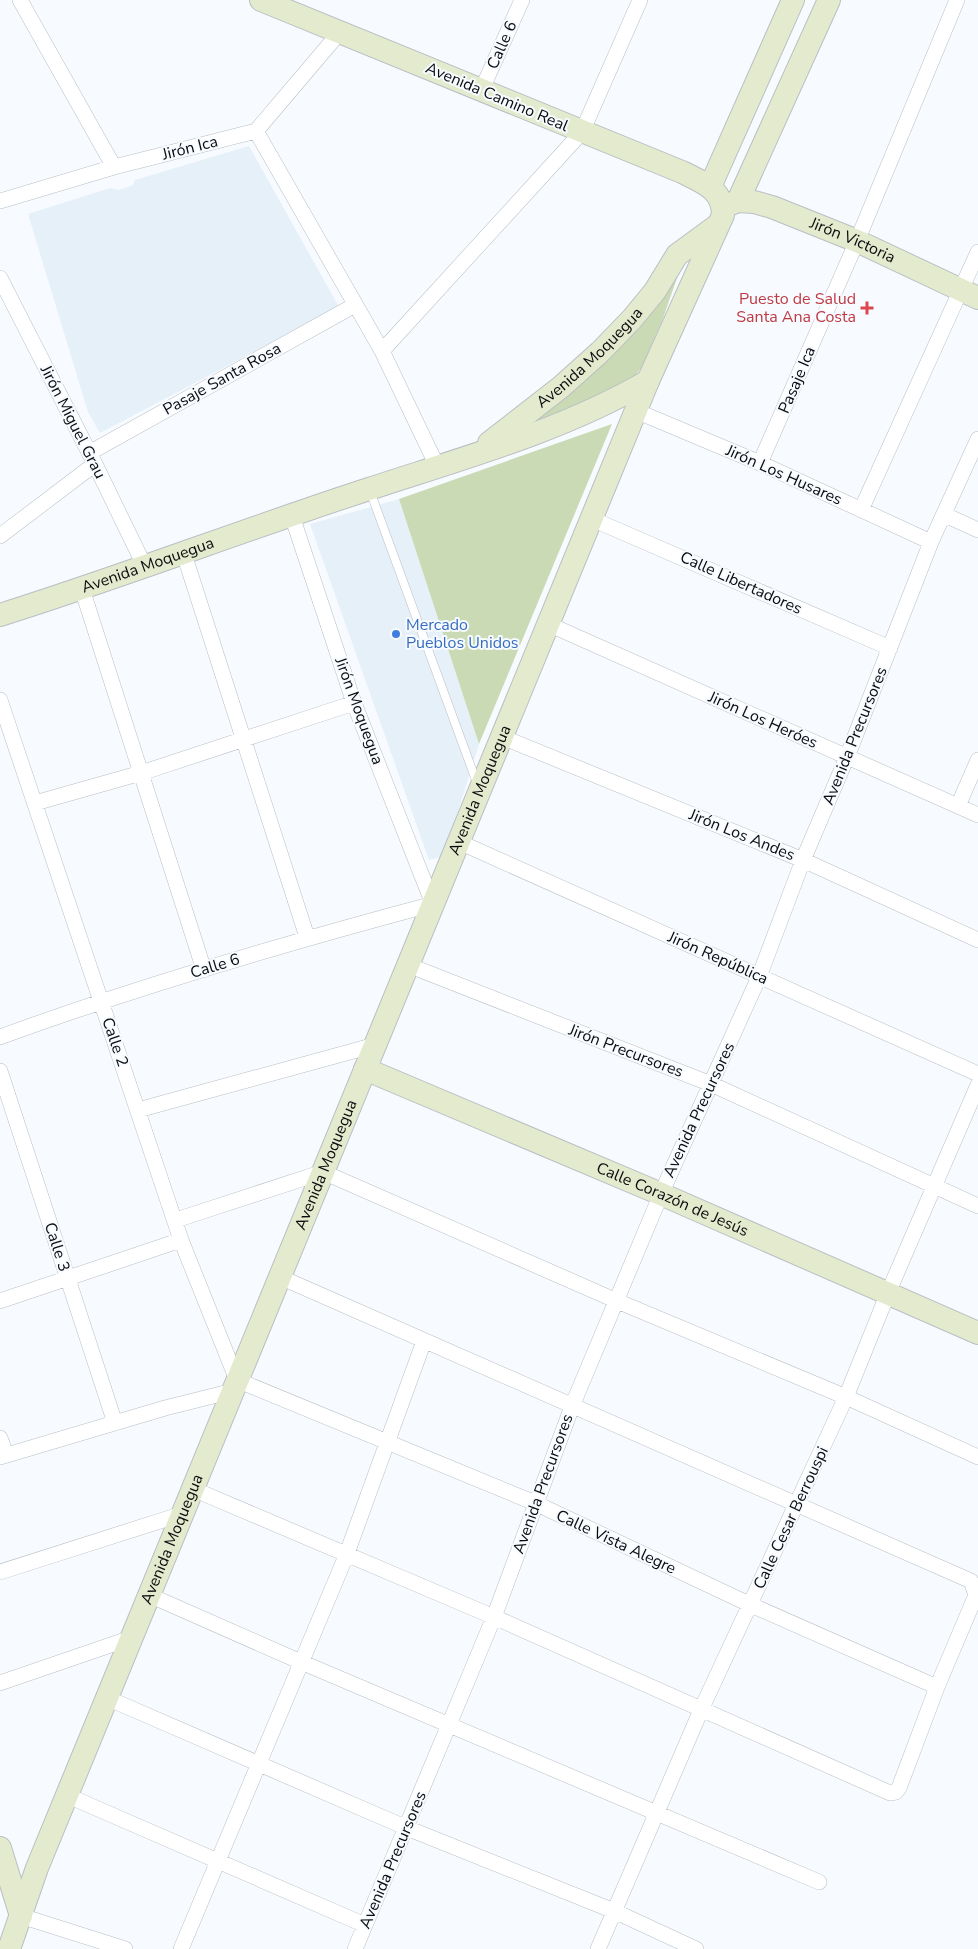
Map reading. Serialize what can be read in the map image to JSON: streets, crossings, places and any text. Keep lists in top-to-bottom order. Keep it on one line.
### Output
{"streets":{"main road":["Avenida Camino Real","Jirón Victoria","Avenida Moquegua","Calle Corazón de Jesús"],"street":["Calle 6","Jirón Ica","Pasaje Santa Rosa","Pasaje Ica","Jirón Miguel Grau","Jirón Los Husares","Calle Libertadores","Jirón Moquegua","Jirón Los Heróes","Avenida Precursores","Jirón Los Andes","Jirón República","Calle 2","Jirón Precursores","Calle 3","Calle Cesar Berrouspi","Calle Vista Alegre"]},"crossings":[["Calle 6","Avenida Camino Real"],["Calle 6","Avenida Moquegua"],["Calle 6","Jirón Moquegua"],["Calle 6","Calle 2"],["Avenida Camino Real","Jirón Victoria"],["Avenida Camino Real","Avenida Moquegua"],["Jirón Victoria","Avenida Moquegua"],["Jirón Victoria","Pasaje Ica"],["Avenida Moquegua","Jirón Miguel Grau"],["Avenida Moquegua","Jirón Los Husares"],["Avenida Moquegua","Calle Libertadores"],["Avenida Moquegua","Jirón Moquegua"],["Avenida Moquegua","Jirón Los Heróes"],["Avenida Moquegua","Jirón Los Andes"],["Avenida Moquegua","Jirón República"],["Avenida Moquegua","Calle 2"],["Avenida Moquegua","Jirón Precursores"],["Avenida Moquegua","Calle Corazón de Jesús"],["Avenida Moquegua","Calle Vista Alegre"],["Pasaje Santa Rosa","Jirón Miguel Grau"],["Pasaje Ica","Jirón Los Husares"],["Jirón Los Husares","Avenida Precursores"],["Calle Libertadores","Avenida Precursores"],["Jirón Los Heróes","Avenida Precursores"],["Avenida Precursores","Jirón Los Andes"],["Avenida Precursores","Jirón República"],["Avenida Precursores","Jirón Precursores"],["Avenida Precursores","Calle Corazón de Jesús"],["Avenida Precursores","Calle Vista Alegre"],["Calle 2","Calle Vista Alegre"],["Jirón Precursores","Calle Cesar Berrouspi"],["Calle Corazón de Jesús","Calle Cesar Berrouspi"],["Calle Cesar Berrouspi","Calle Vista Alegre"]],"places":{"health":["Puesto de Salud Santa Ana Costa"],"other":["Mercado Pueblos Unidos"]}}
